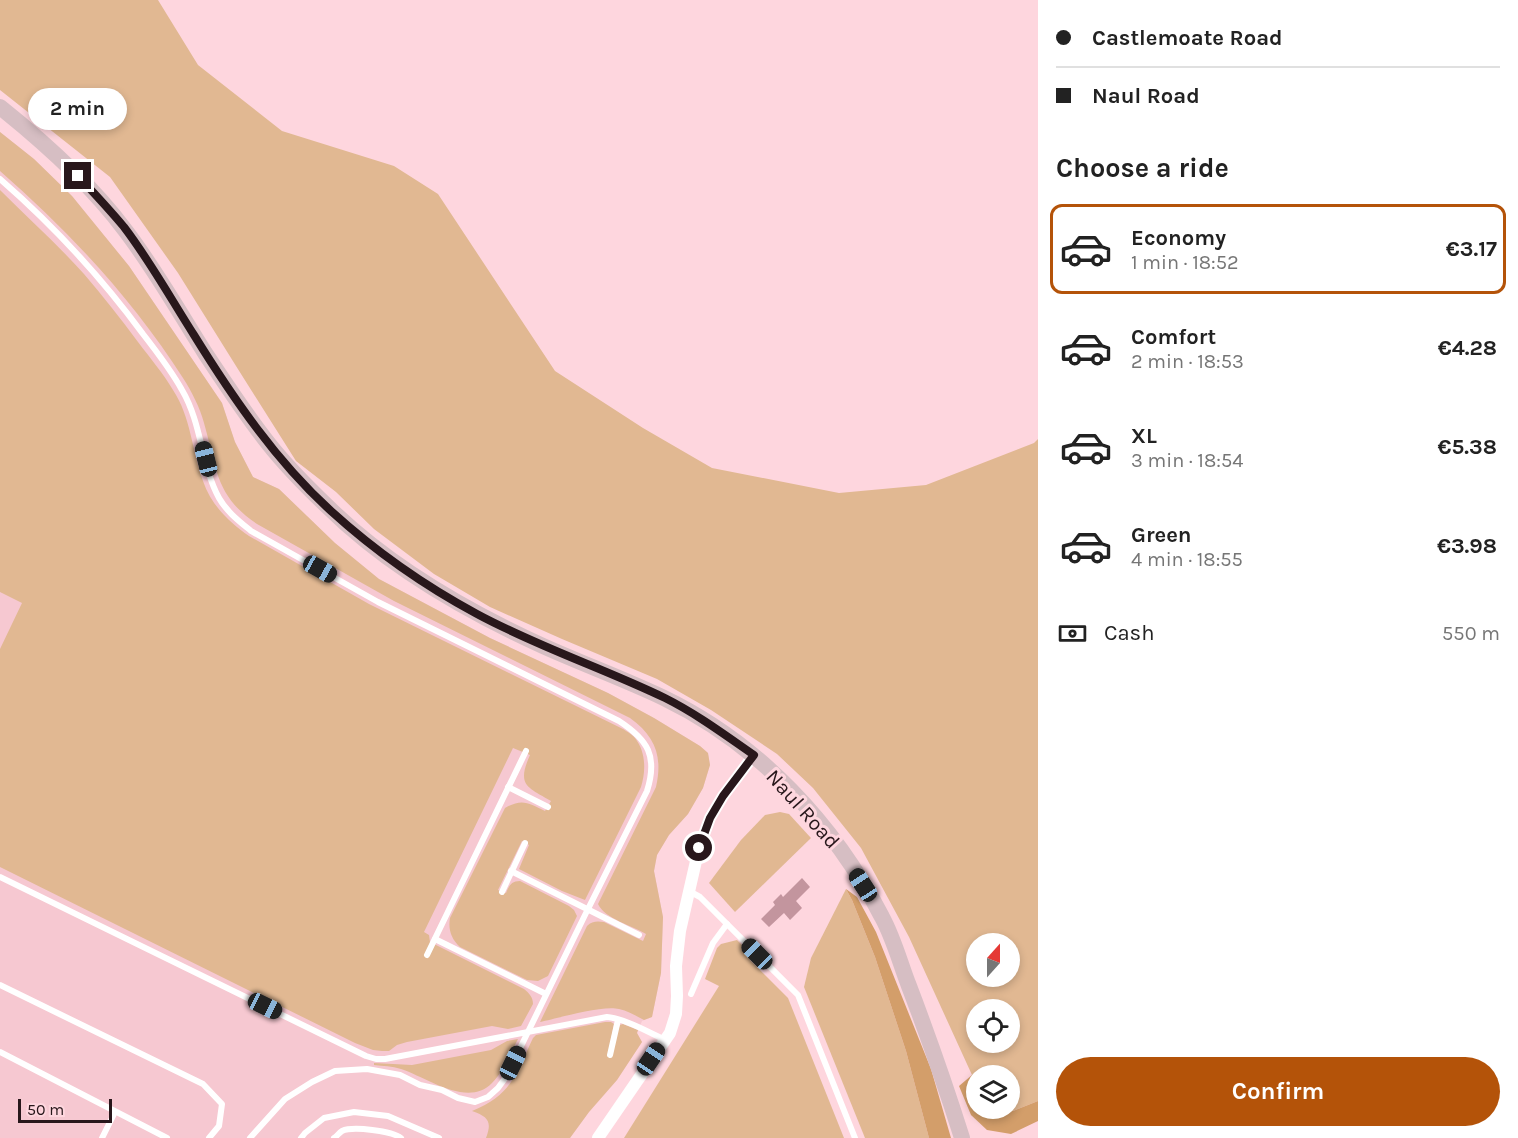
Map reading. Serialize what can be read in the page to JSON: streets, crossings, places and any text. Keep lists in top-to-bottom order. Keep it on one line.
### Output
{"streets":{"street":["Naul Road"]},"scale_bar":"50 m","north":"top","page":{"banner":["Castlemoate Road","Naul Road"],"bubble":"2 min","heading":"Choose a ride","list":[{"name":"Economy","note":"1 min · 18:52","value":"€3.17"},{"name":"Comfort","note":"2 min · 18:53","value":"€4.28"},{"name":"XL","note":"3 min · 18:54","value":"€5.38"},{"name":"Green","note":"4 min · 18:55","value":"€3.98"}],"pay":["Cash","550 m"],"buttons":"Confirm","scale":"50 m"}}
